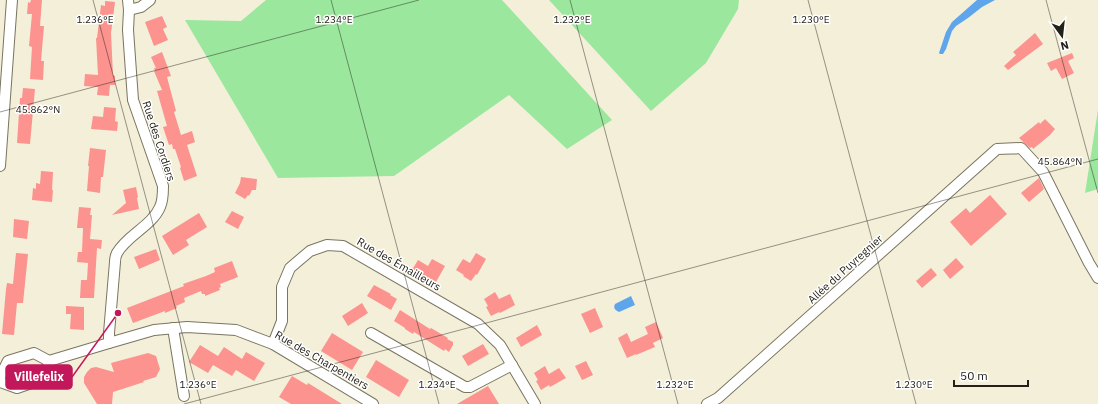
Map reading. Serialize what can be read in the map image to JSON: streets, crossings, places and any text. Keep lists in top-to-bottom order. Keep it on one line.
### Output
{"streets":{"street":["Rue des Cordiers","Rue des Émailleurs","Allée du Puyregnier","Rue des Charpentiers"]},"crossings":[["Rue des Cordiers","Rue des Charpentiers"],["Rue des Émailleurs","Rue des Charpentiers"]],"places":["Villefelix"],"scale_bar":"50 m","north":"bottom","coordinates":["1.236°E","1.234°E","1.232°E","1.230°E","45.862°N","45.864°N"]}
